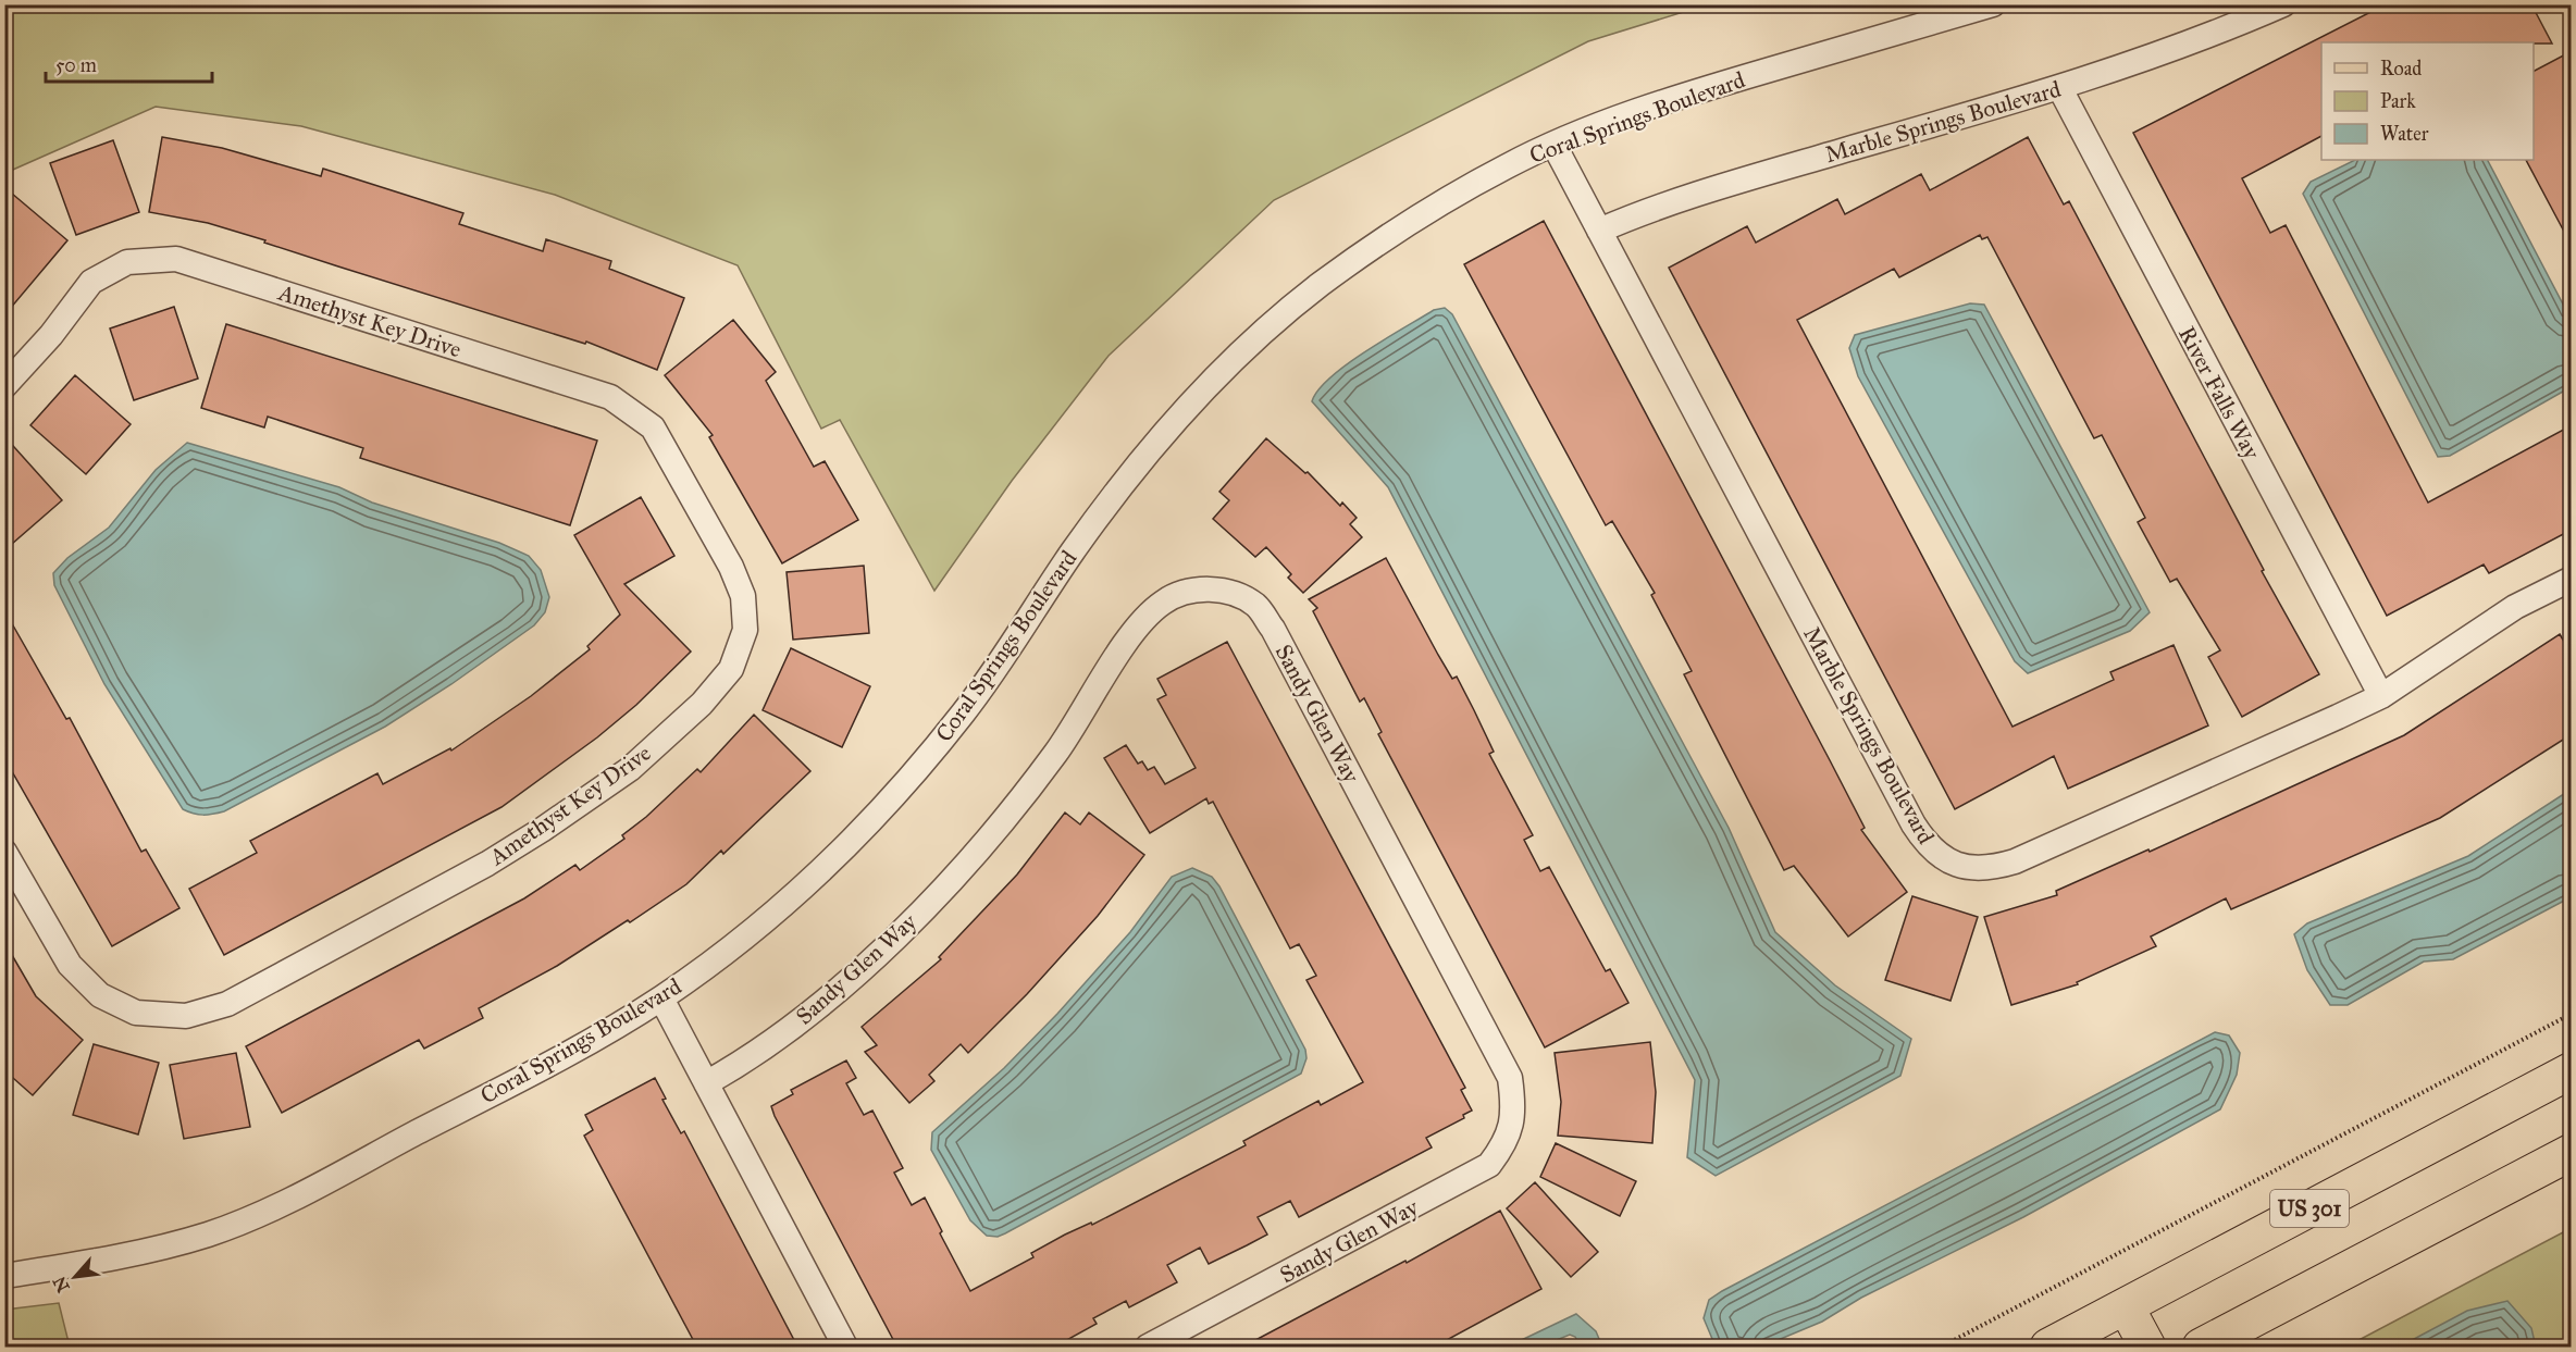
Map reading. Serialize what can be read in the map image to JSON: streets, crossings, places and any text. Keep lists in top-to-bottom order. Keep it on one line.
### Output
{"streets":{"main road":["US 301"],"street":["Coral Springs Boulevard","Marble Springs Boulevard","Amethyst Key Drive","River Falls Way","Sandy Glen Way"]},"crossings":[["Coral Springs Boulevard","Marble Springs Boulevard"],["Marble Springs Boulevard","River Falls Way"]],"legend":["Road","Park","Water"],"scale_bar":"50 m","north":"bottom left"}
